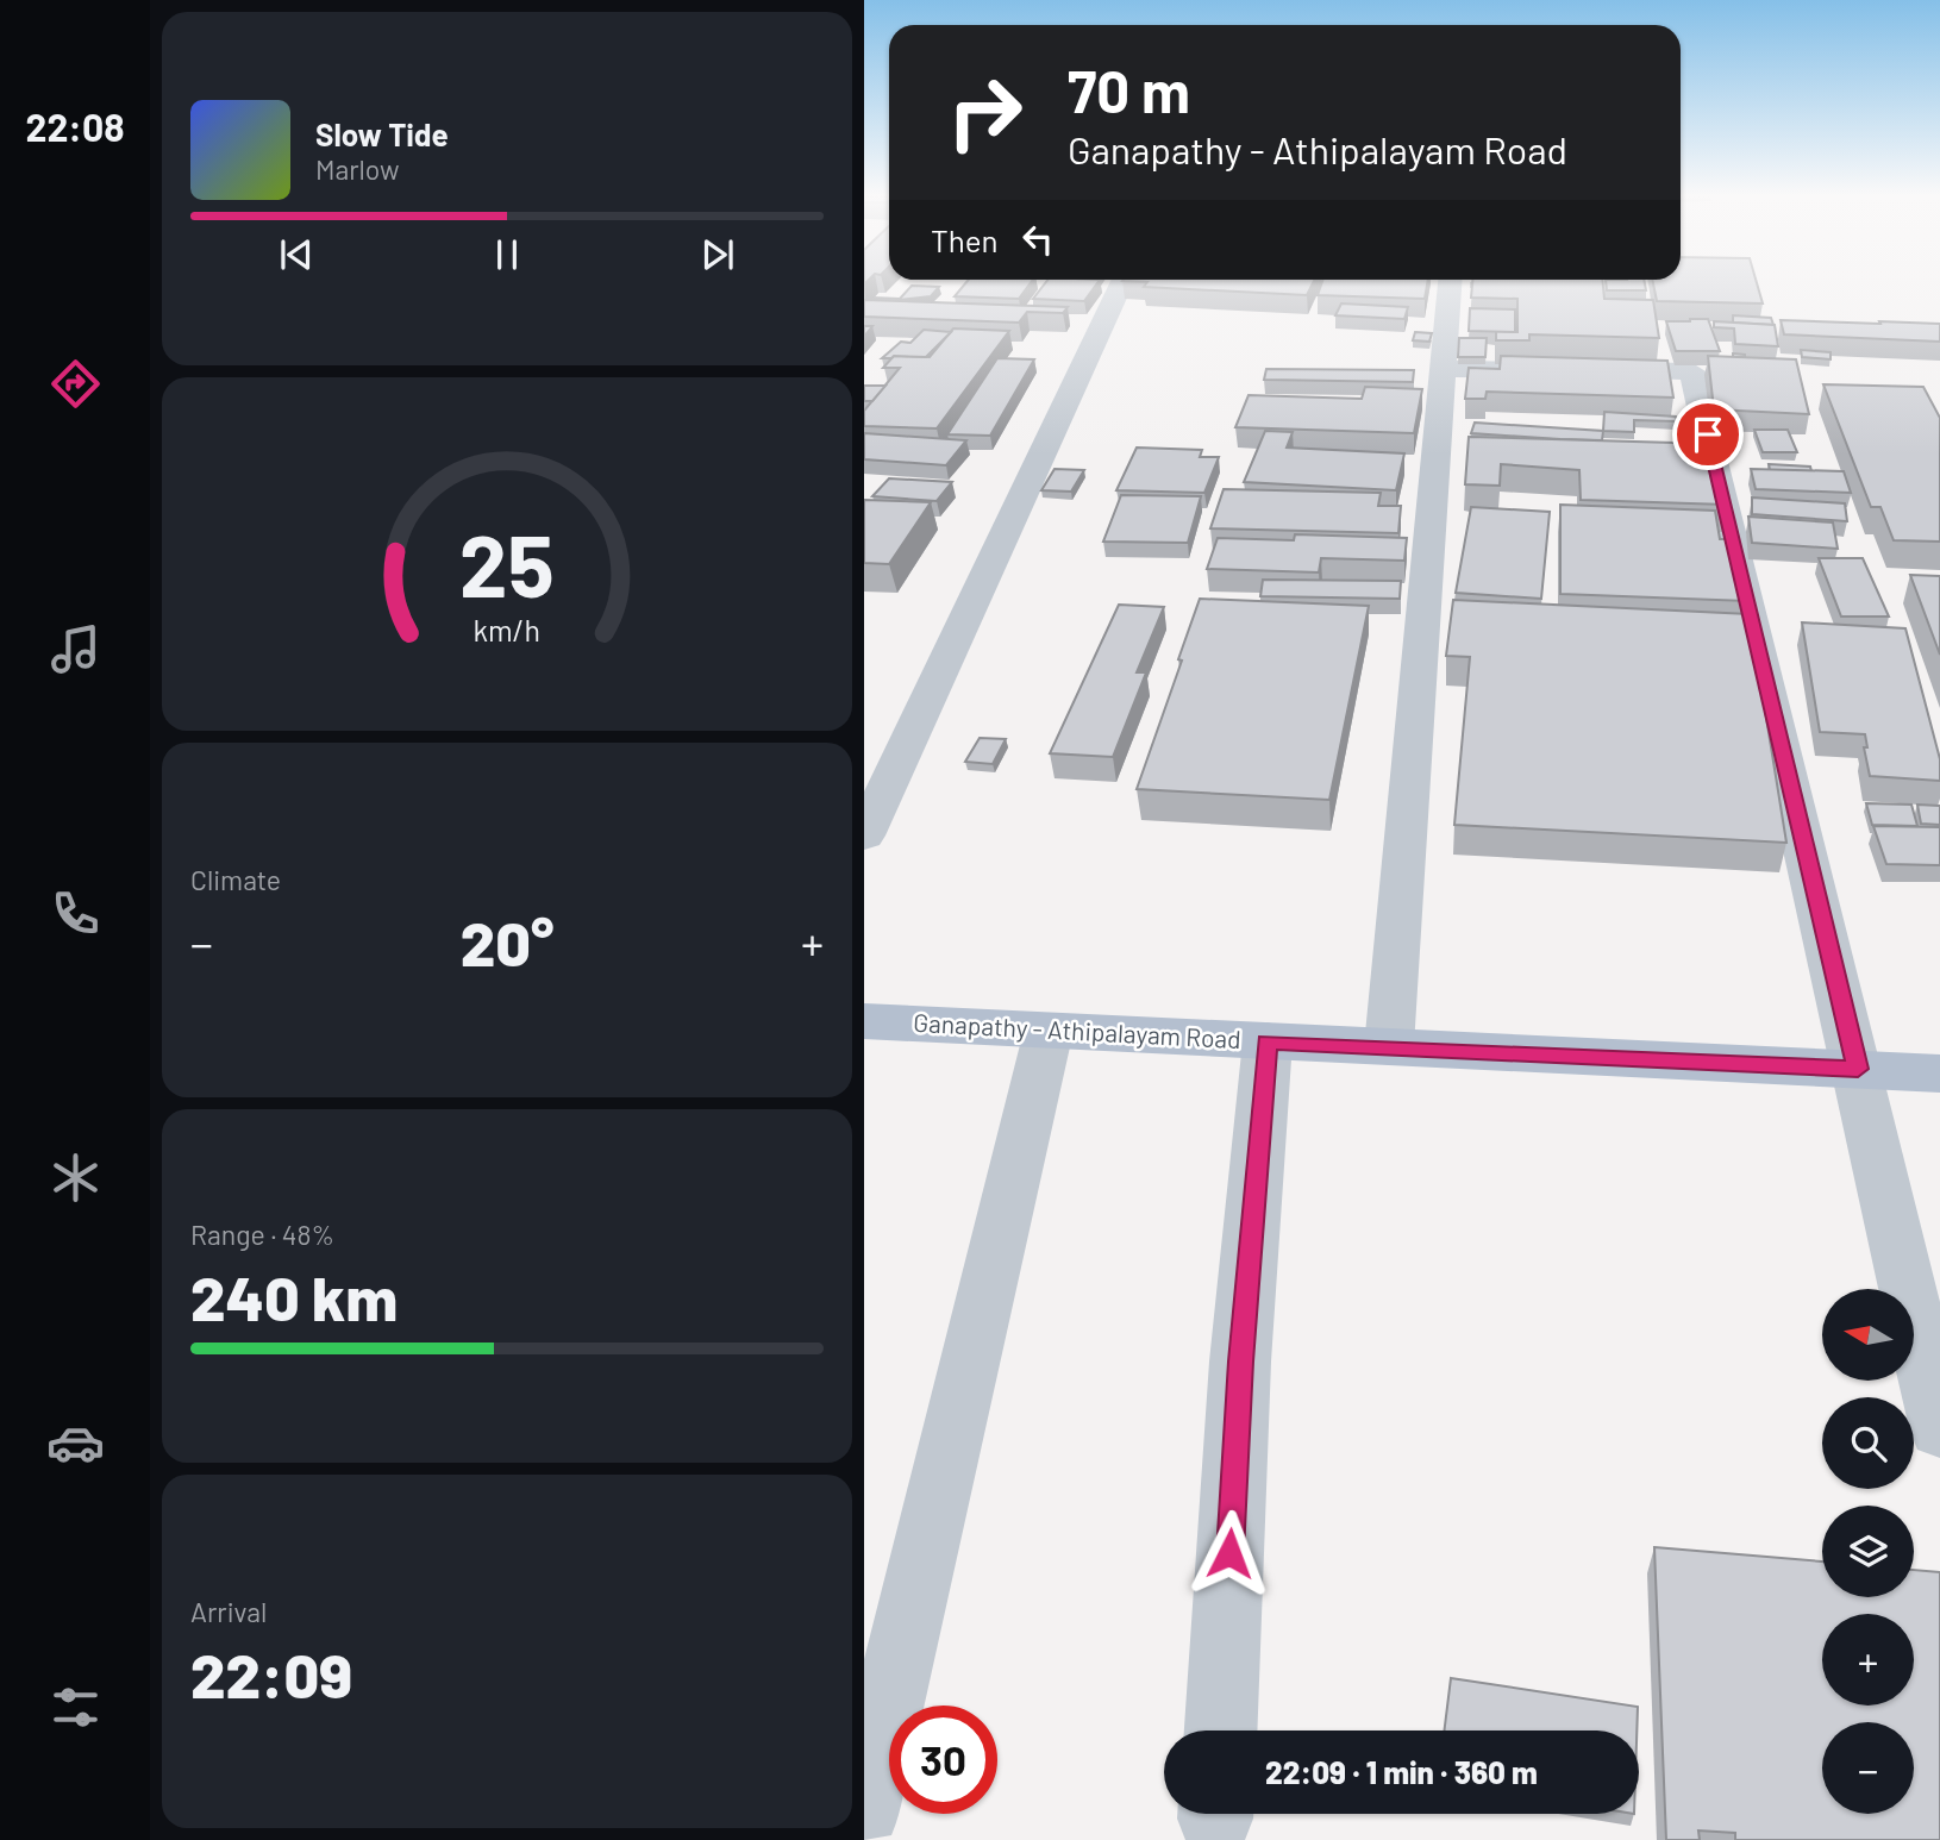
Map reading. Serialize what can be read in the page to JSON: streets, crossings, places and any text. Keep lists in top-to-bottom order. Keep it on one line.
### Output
{"streets":{"main road":["Ganapathy - Athipalayam Road"]},"north":"left","page":{"tabs":"22:08","turn":["70 m","Ganapathy - Athipalayam Road"],"song":["Slow Tide","Marlow"],"then":"Then","tile":["Climate",["Range · 48%","240 km"],["Arrival","22:09"]],"heat":["−","20°","+"],"map_buttons":["+","−"],"limit":"30","trip":"22:09 · 1 min · 360 m","gauge":["25","km/h"]}}
